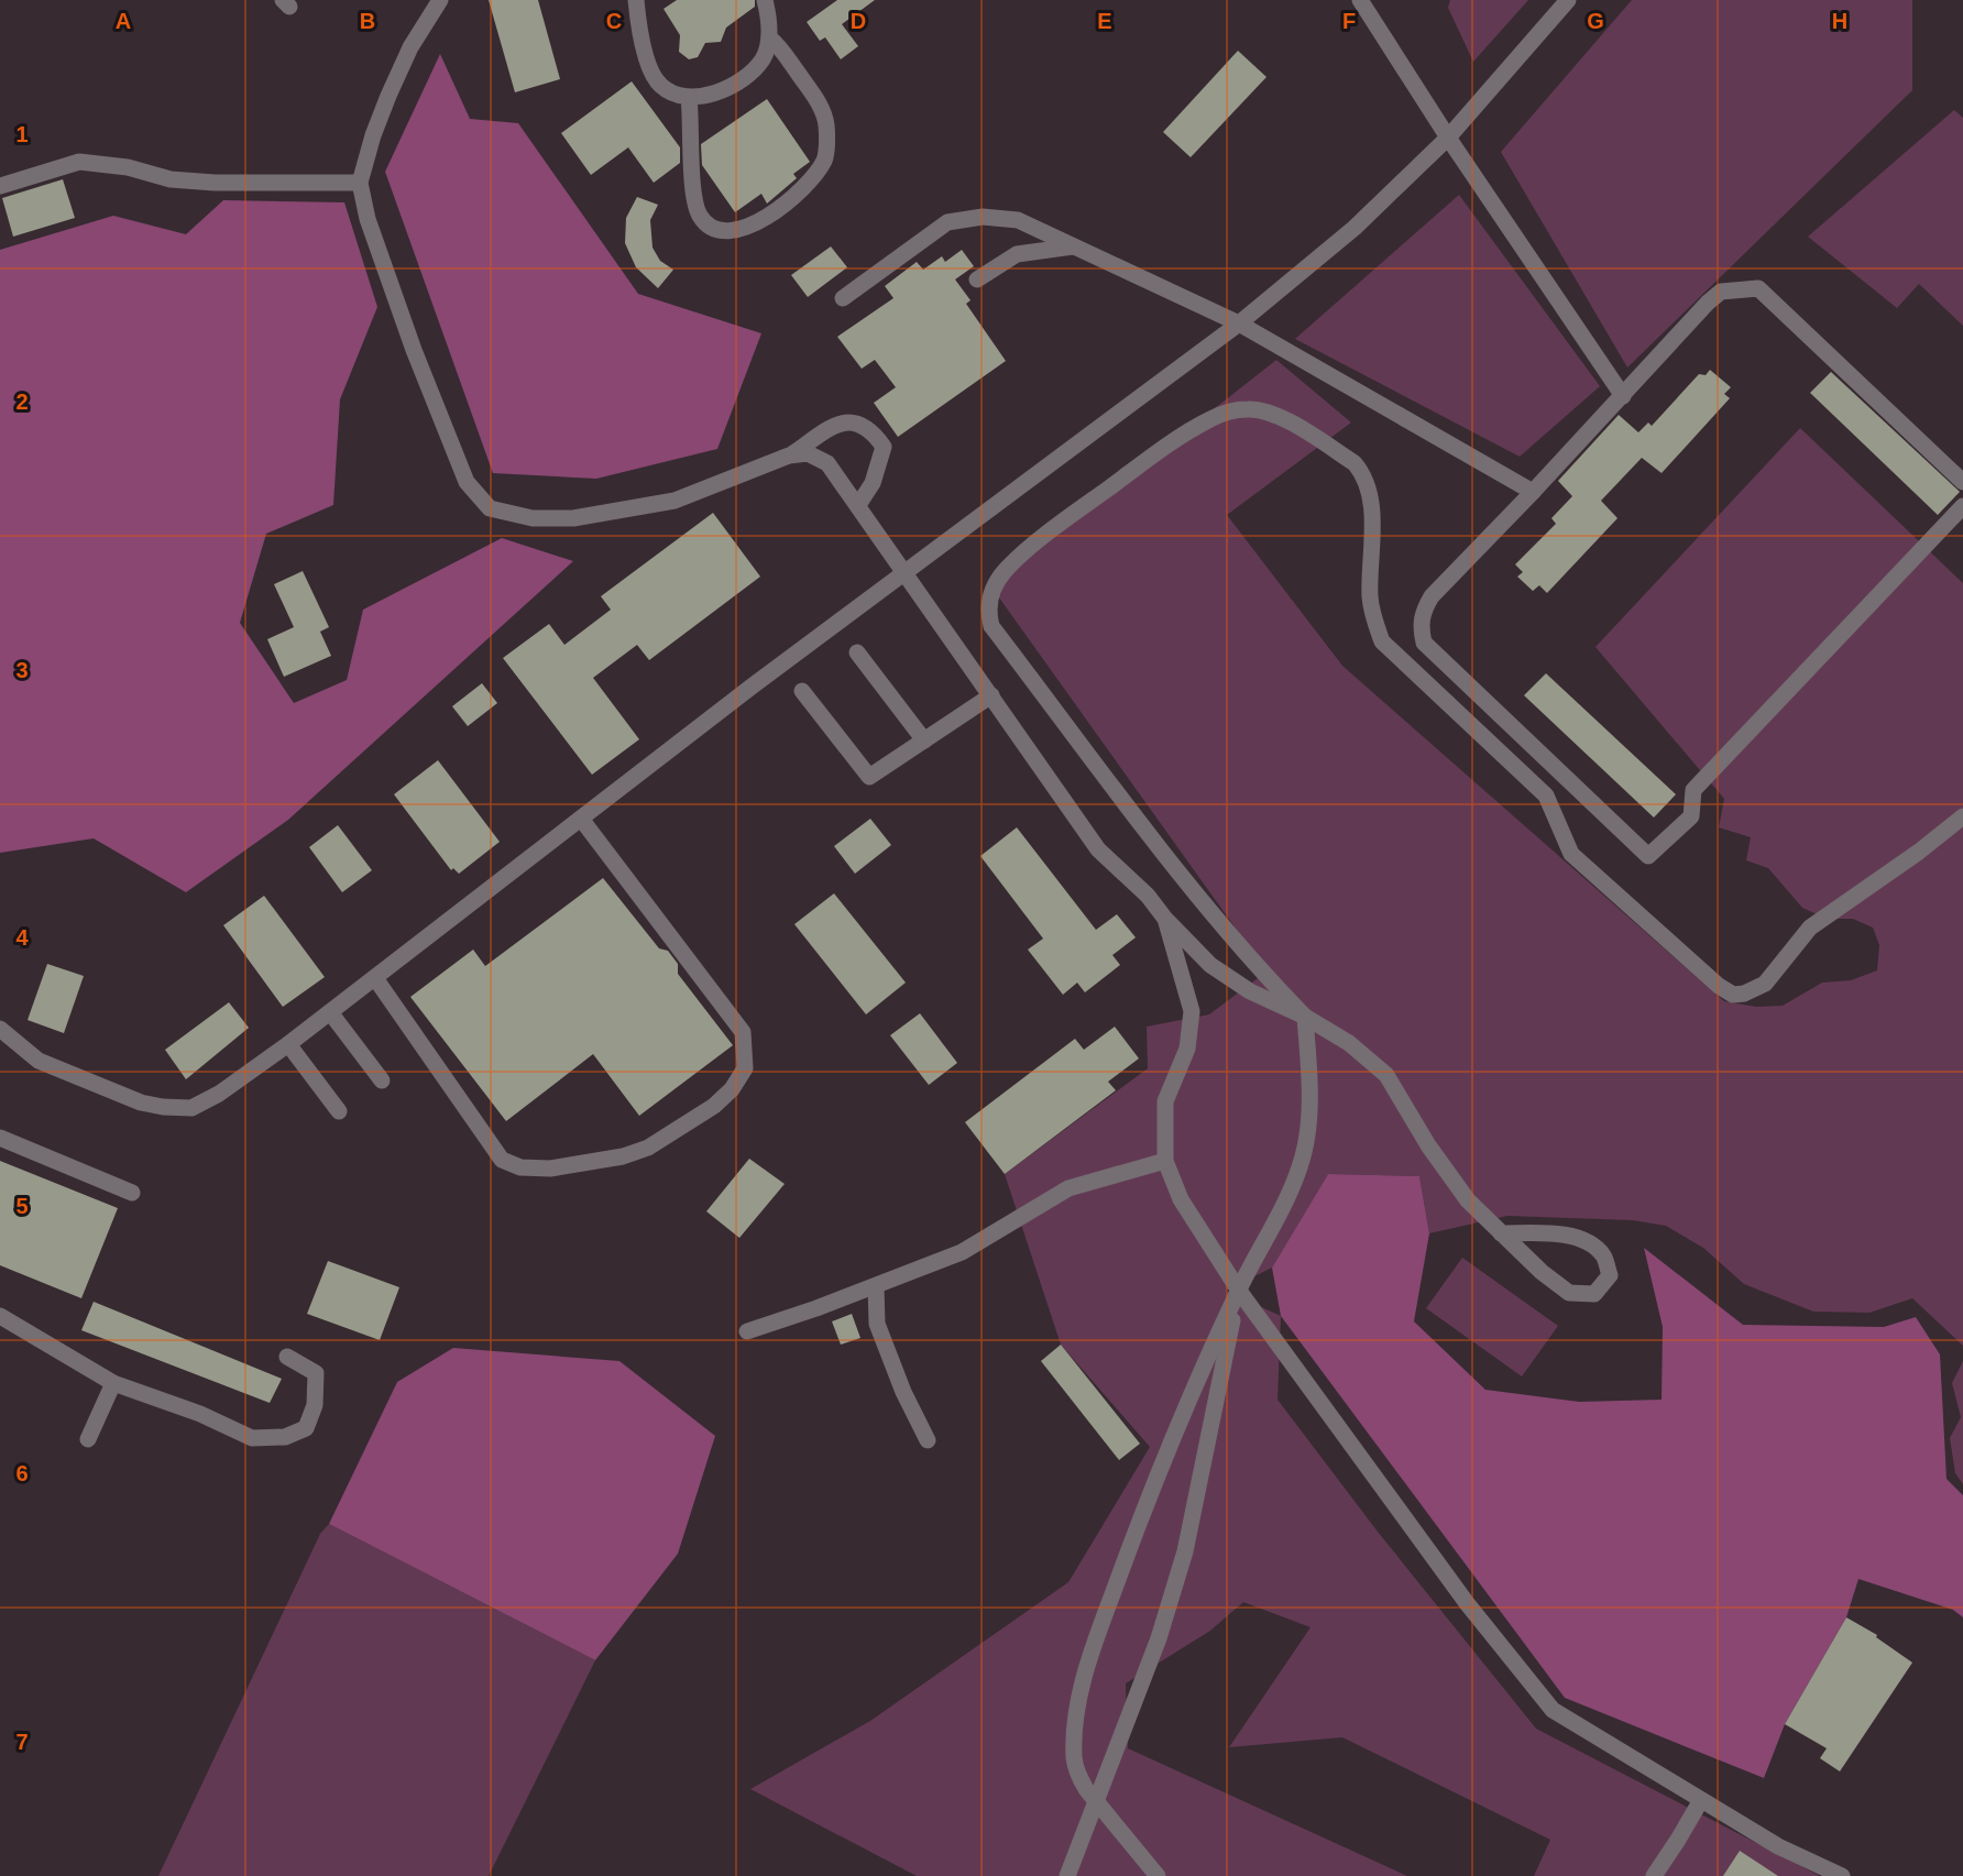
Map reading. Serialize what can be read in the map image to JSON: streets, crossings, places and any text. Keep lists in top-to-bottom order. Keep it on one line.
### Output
{"grid":{"columns":["A","B","C","D","E","F","G","H"],"rows":["1","2","3","4","5","6","7"]}}
